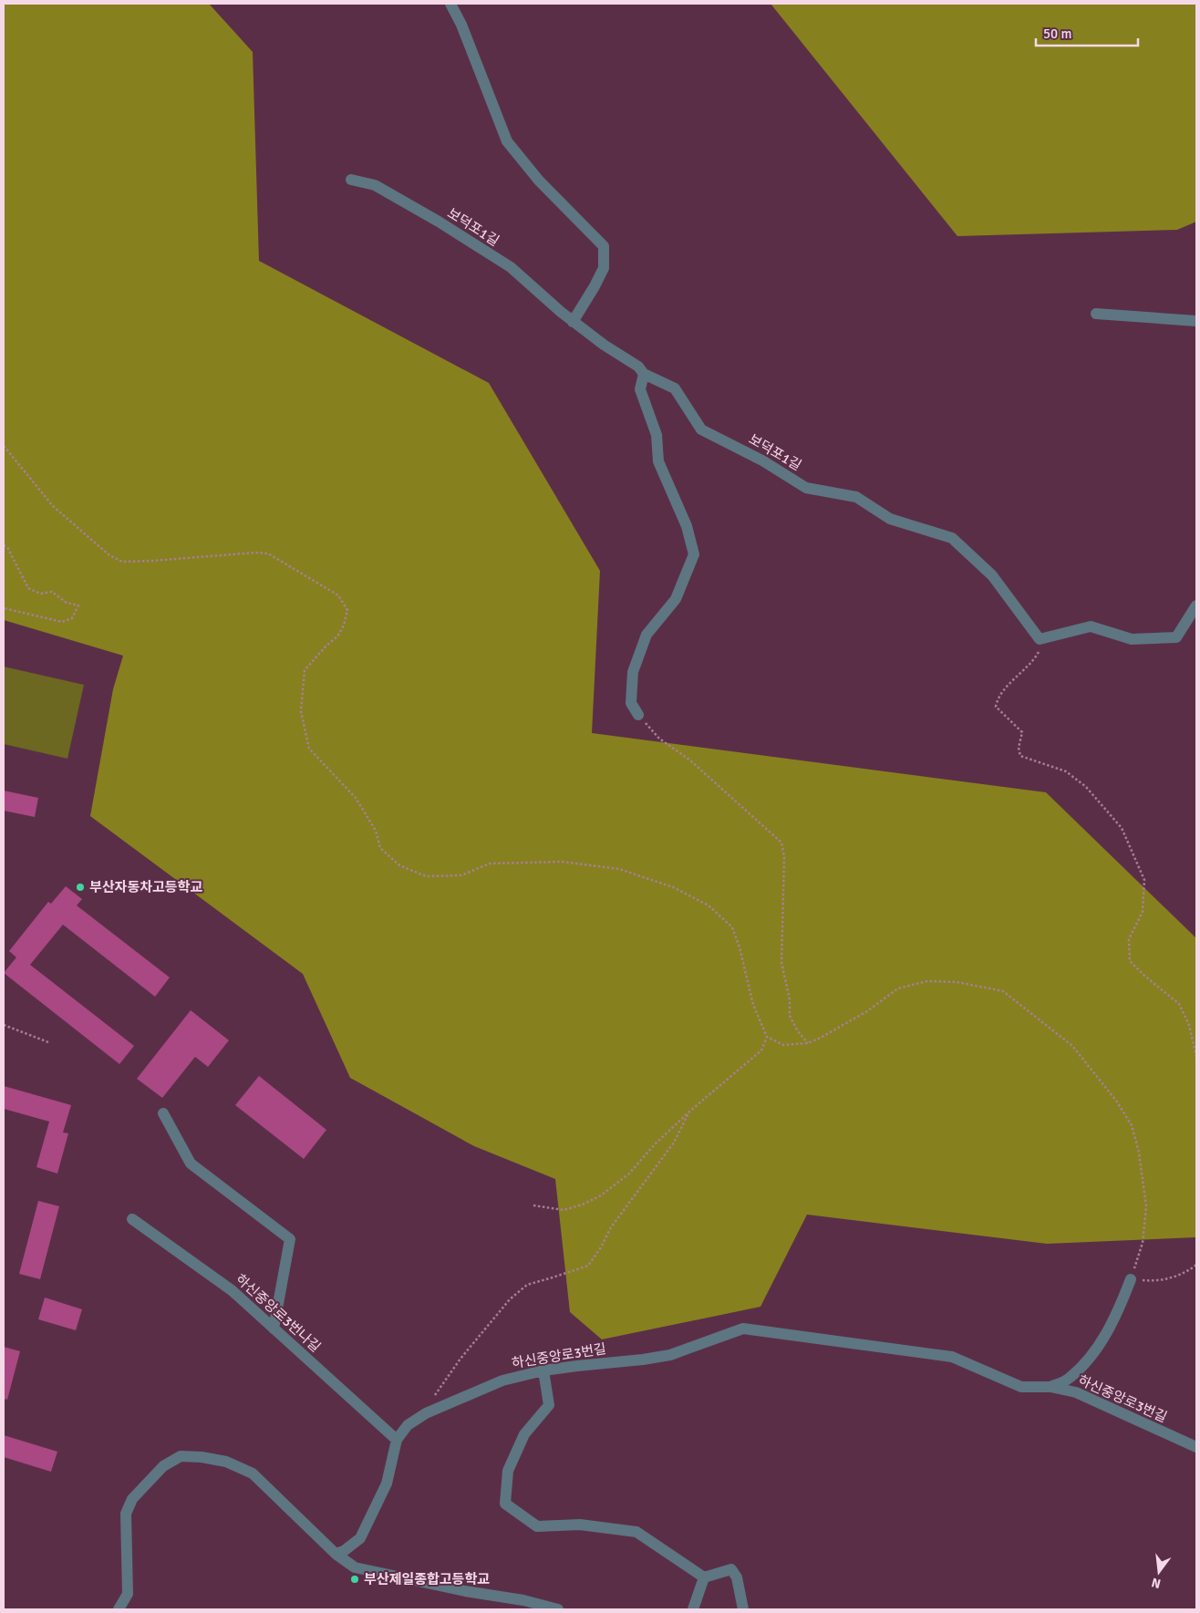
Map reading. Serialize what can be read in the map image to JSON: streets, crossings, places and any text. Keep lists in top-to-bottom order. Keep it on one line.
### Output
{"streets":{"street":["보덕포1길","하신중앙로3번나길","하신중앙로3번길"]},"crossings":[["하신중앙로3번나길","하신중앙로3번길"]],"places":["부산자동차고등학교","부산제일종합고등학교"],"scale_bar":"50 m","north":"bottom"}
